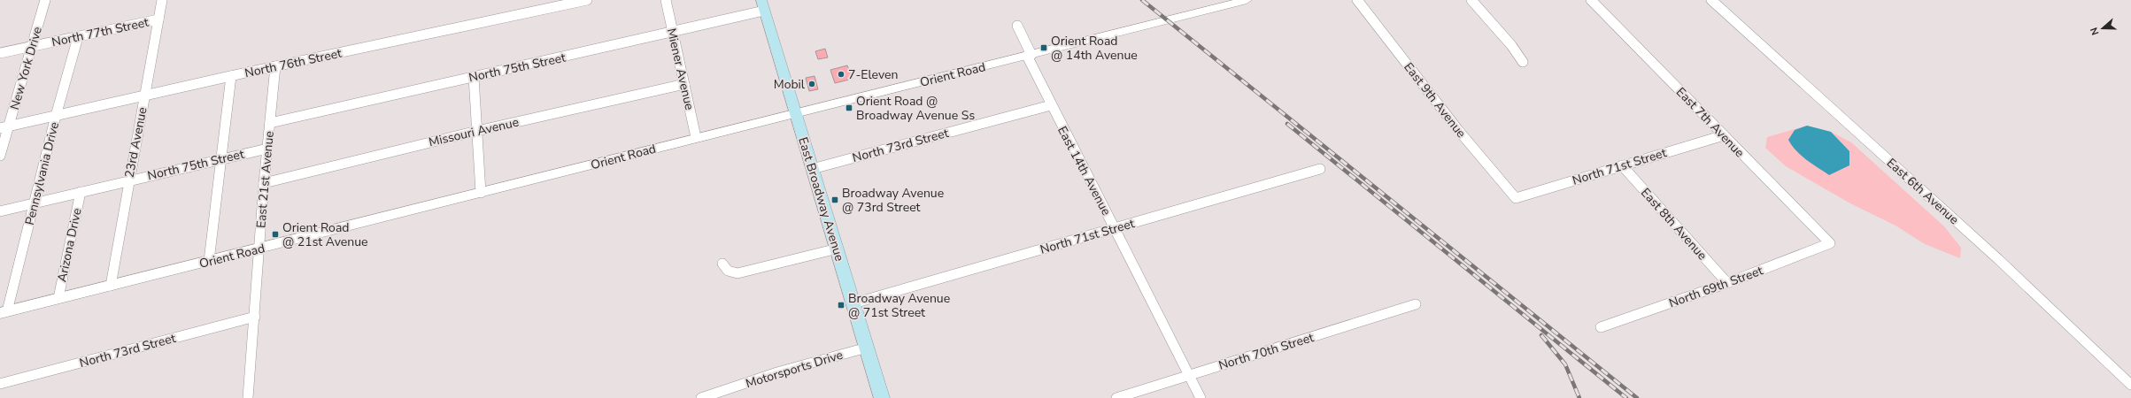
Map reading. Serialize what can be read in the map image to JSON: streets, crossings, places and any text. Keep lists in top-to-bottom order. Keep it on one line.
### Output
{"streets":{"main road":["East Broadway Avenue"],"street":["North 77th Street","North 76th Street","North 75th Street","New York Drive","Miener Avenue","Orient Road","East 9th Avenue","East 7th Avenue","Missouri Avenue","23rd Avenue","North 73rd Street","North 71st Street","East 14th Avenue","Pennsylvania Drive","East 21st Avenue","East 6th Avenue","East 8th Avenue","Arizona Drive","North 69th Street","North 70th Street","Motorsports Drive"]},"crossings":[["North 77th Street","New York Drive"],["North 77th Street","23rd Avenue"],["North 77th Street","Pennsylvania Drive"],["North 76th Street","New York Drive"],["North 76th Street","23rd Avenue"],["North 76th Street","Pennsylvania Drive"],["North 76th Street","East 21st Avenue"],["North 75th Street","Miener Avenue"],["North 75th Street","23rd Avenue"],["North 75th Street","Pennsylvania Drive"],["North 75th Street","East 21st Avenue"],["North 75th Street","East Broadway Avenue"],["North 75th Street","Arizona Drive"],["Miener Avenue","Orient Road"],["Miener Avenue","Missouri Avenue"],["Orient Road","23rd Avenue"],["Orient Road","East 14th Avenue"],["Orient Road","Pennsylvania Drive"],["Orient Road","East 21st Avenue"],["Orient Road","East Broadway Avenue"],["Orient Road","Arizona Drive"],["East 9th Avenue","North 71st Street"],["East 7th Avenue","North 71st Street"],["East 7th Avenue","North 69th Street"],["Missouri Avenue","East 21st Avenue"],["North 73rd Street","East 14th Avenue"],["North 73rd Street","East 21st Avenue"],["North 73rd Street","East Broadway Avenue"],["North 71st Street","East 14th Avenue"],["North 71st Street","East Broadway Avenue"],["North 71st Street","East 8th Avenue"],["East 14th Avenue","North 70th Street"],["East Broadway Avenue","Motorsports Drive"],["East 8th Avenue","North 69th Street"]],"places":{"transit":["Orient Road @ 14th Avenue","Orient Road @ Broadway Avenue Ss","Broadway Avenue @ 73rd Street","Orient Road @ 21st Avenue","Broadway Avenue @ 71st Street"],"other":["7-Eleven","Mobil"]},"north":"left"}
